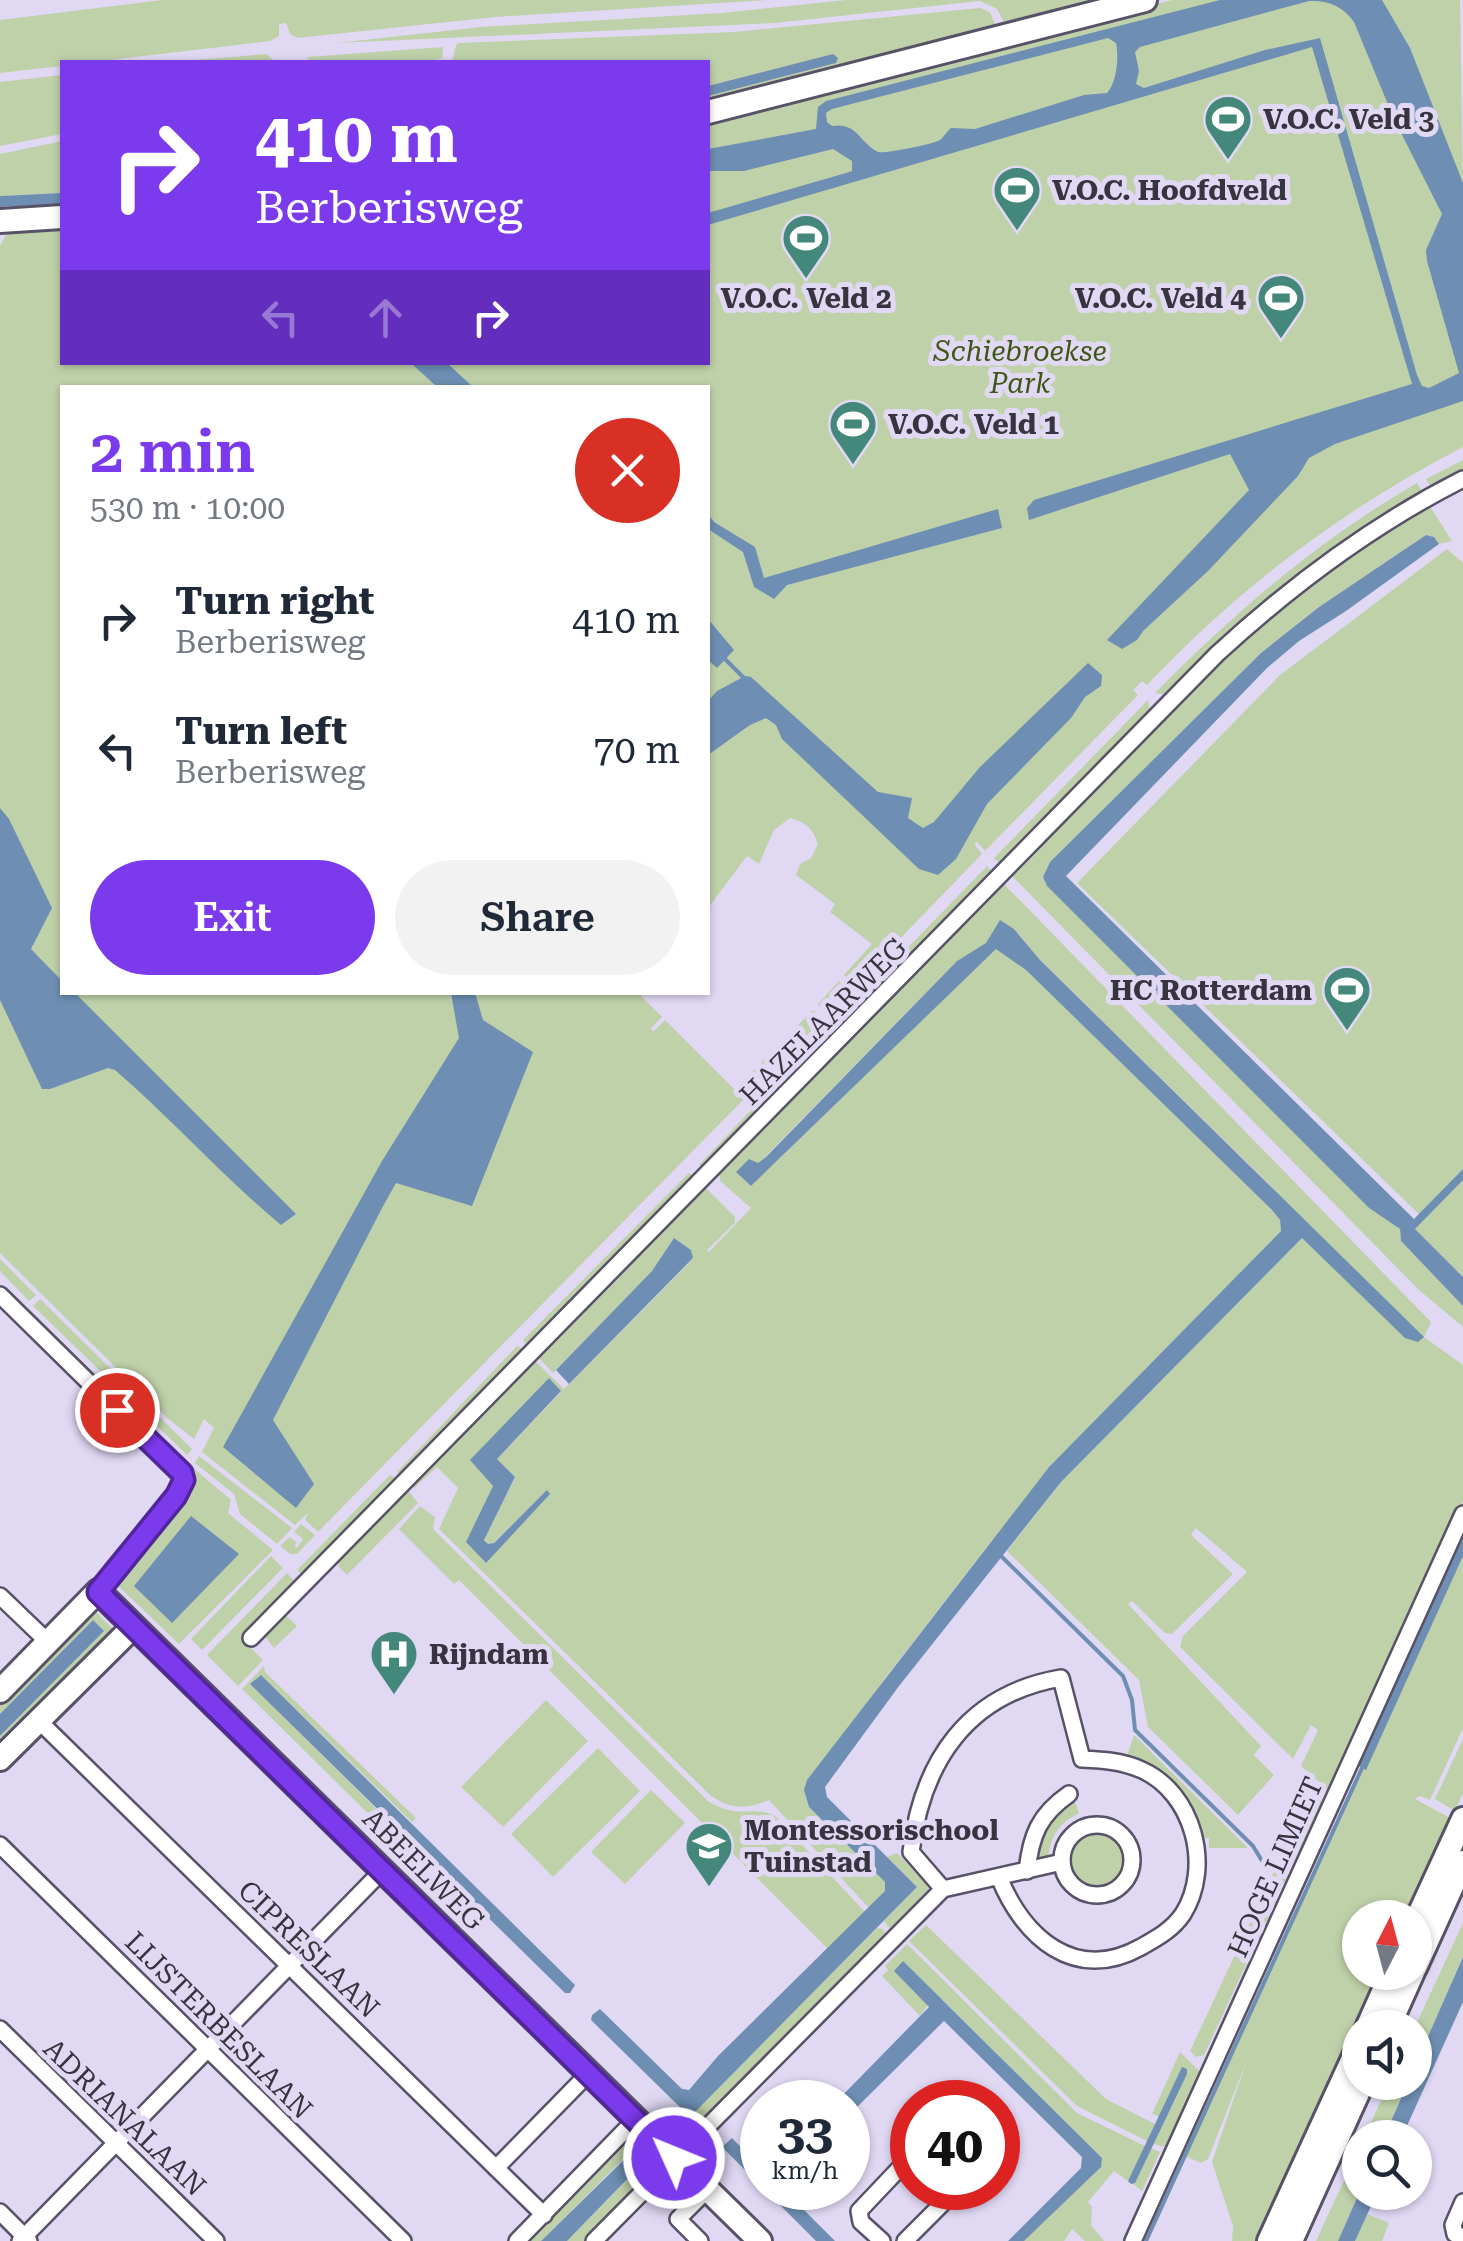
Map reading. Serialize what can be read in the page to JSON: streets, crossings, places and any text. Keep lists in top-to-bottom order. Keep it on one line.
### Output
{"streets":{"street":["HAZELAARWEG","HOGE LIMIET","ABEELWEG","CIPRESLAAN","LIJSTERBESLAAN","ADRIANALAAN"]},"parks":["Schiebroekse Park"],"places":{"sports":["V.O.C. Veld 3","V.O.C. Hoofdveld","V.O.C. Veld 2","V.O.C. Veld 4","V.O.C. Veld 1","HC Rotterdam"],"hospital":["Rijndam"],"school or university":["Montessorischool Tuinstad"]},"north":"top","page":{"turn":["410 m","Berberisweg"],"heading":["2 min","530 m · 10:00"],"list":[{"name":"Turn right","note":"Berberisweg","value":"410 m"},{"name":"Turn left","note":"Berberisweg","value":"70 m"}],"buttons":["Exit","Share"],"speed":"33 km/h","limit":"40"}}
